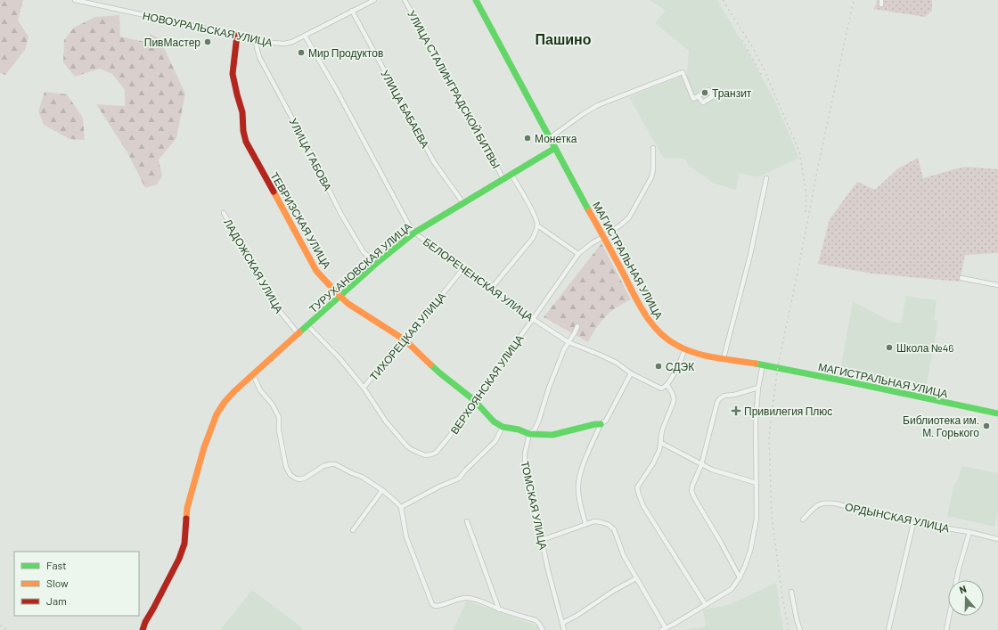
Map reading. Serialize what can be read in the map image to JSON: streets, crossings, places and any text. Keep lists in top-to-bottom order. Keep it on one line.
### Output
{"streets":{"street":["НОВОУРАЛЬСКАЯ УЛИЦА","УЛИЦА СТАЛИНГРАДСКОЙ БИТВЫ","УЛИЦА БАБАЕВА","УЛИЦА ГАБОВА","ТЕВРИЗСКАЯ УЛИЦА","МАГИСТРАЛЬНАЯ УЛИЦА","ЛАДОЖСКАЯ УЛИЦА","ТУРУХАНОВСКАЯ УЛИЦА","БЕЛОРЕЧЕНСКАЯ УЛИЦА","ТИХОРЕЦКАЯ УЛИЦА","ВЕРХОЯНСКАЯ УЛИЦА","ТОМСКАЯ УЛИЦА","ОРДЫНСКАЯ УЛИЦА"]},"crossings":[["НОВОУРАЛЬСКАЯ УЛИЦА","УЛИЦА БАБАЕВА"],["НОВОУРАЛЬСКАЯ УЛИЦА","УЛИЦА ГАБОВА"],["НОВОУРАЛЬСКАЯ УЛИЦА","ТЕВРИЗСКАЯ УЛИЦА"],["НОВОУРАЛЬСКАЯ УЛИЦА","БЕЛОРЕЧЕНСКАЯ УЛИЦА"],["УЛИЦА СТАЛИНГРАДСКОЙ БИТВЫ","ТУРУХАНОВСКАЯ УЛИЦА"],["УЛИЦА БАБАЕВА","ТУРУХАНОВСКАЯ УЛИЦА"],["УЛИЦА ГАБОВА","ТУРУХАНОВСКАЯ УЛИЦА"],["ТЕВРИЗСКАЯ УЛИЦА","ТУРУХАНОВСКАЯ УЛИЦА"],["ТЕВРИЗСКАЯ УЛИЦА","ТИХОРЕЦКАЯ УЛИЦА"],["ТЕВРИЗСКАЯ УЛИЦА","ВЕРХОЯНСКАЯ УЛИЦА"],["ТЕВРИЗСКАЯ УЛИЦА","ТОМСКАЯ УЛИЦА"],["МАГИСТРАЛЬНАЯ УЛИЦА","ТУРУХАНОВСКАЯ УЛИЦА"],["МАГИСТРАЛЬНАЯ УЛИЦА","ВЕРХОЯНСКАЯ УЛИЦА"],["ЛАДОЖСКАЯ УЛИЦА","ТУРУХАНОВСКАЯ УЛИЦА"],["ТУРУХАНОВСКАЯ УЛИЦА","БЕЛОРЕЧЕНСКАЯ УЛИЦА"],["ТУРУХАНОВСКАЯ УЛИЦА","ТИХОРЕЦКАЯ УЛИЦА"],["БЕЛОРЕЧЕНСКАЯ УЛИЦА","ТИХОРЕЦКАЯ УЛИЦА"],["БЕЛОРЕЧЕНСКАЯ УЛИЦА","ВЕРХОЯНСКАЯ УЛИЦА"],["БЕЛОРЕЧЕНСКАЯ УЛИЦА","ТОМСКАЯ УЛИЦА"],["ТИХОРЕЦКАЯ УЛИЦА","ВЕРХОЯНСКАЯ УЛИЦА"]],"districts":["Пашино"],"places":{"other":["ПивМастер","Мир Продуктов","Транзит","Монетка","Школа №46","СДЭК","Библиотека им. М. Горького"],"health":["Привилегия Плюс"]},"legend":["Fast","Slow","Jam"],"north":"top"}
